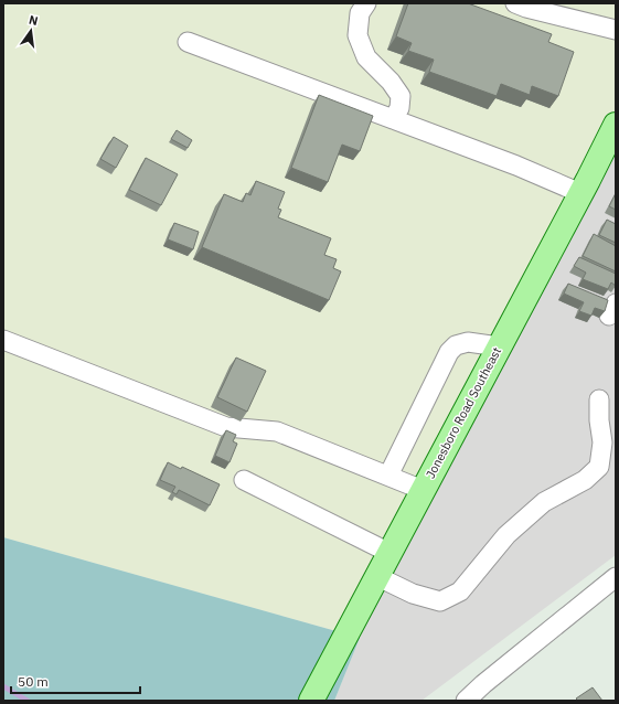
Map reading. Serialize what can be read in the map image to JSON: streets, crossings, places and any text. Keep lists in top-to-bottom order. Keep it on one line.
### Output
{"streets":{"main road":["Jonesboro Road Southeast"]},"scale_bar":"50 m","north":"top"}
